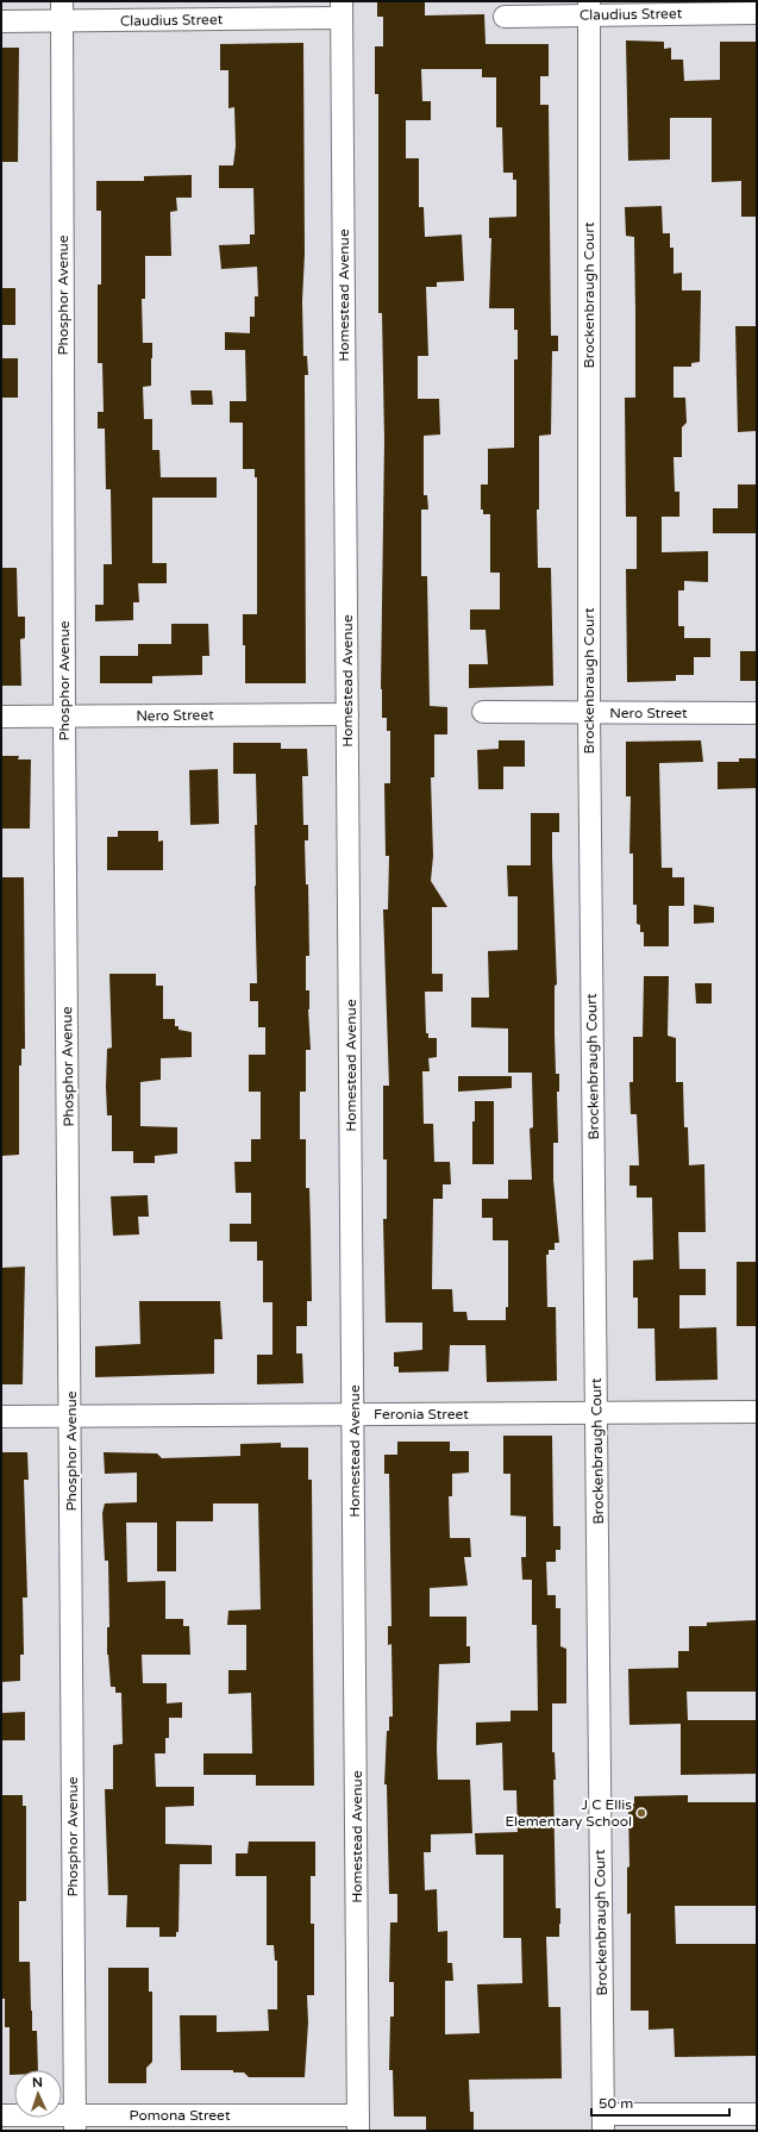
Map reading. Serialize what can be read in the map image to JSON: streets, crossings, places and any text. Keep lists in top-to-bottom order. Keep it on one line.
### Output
{"streets":{"street":["Claudius Street","Phosphor Avenue","Homestead Avenue","Brockenbraugh Court","Nero Street","Feronia Street","Pomona Street"]},"crossings":[["Claudius Street","Phosphor Avenue"],["Claudius Street","Homestead Avenue"],["Claudius Street","Brockenbraugh Court"],["Phosphor Avenue","Nero Street"],["Phosphor Avenue","Feronia Street"],["Phosphor Avenue","Pomona Street"],["Homestead Avenue","Nero Street"],["Homestead Avenue","Feronia Street"],["Homestead Avenue","Pomona Street"],["Brockenbraugh Court","Nero Street"],["Brockenbraugh Court","Feronia Street"]],"places":["J C Ellis Elementary School"],"scale_bar":"50 m","north":"top"}
